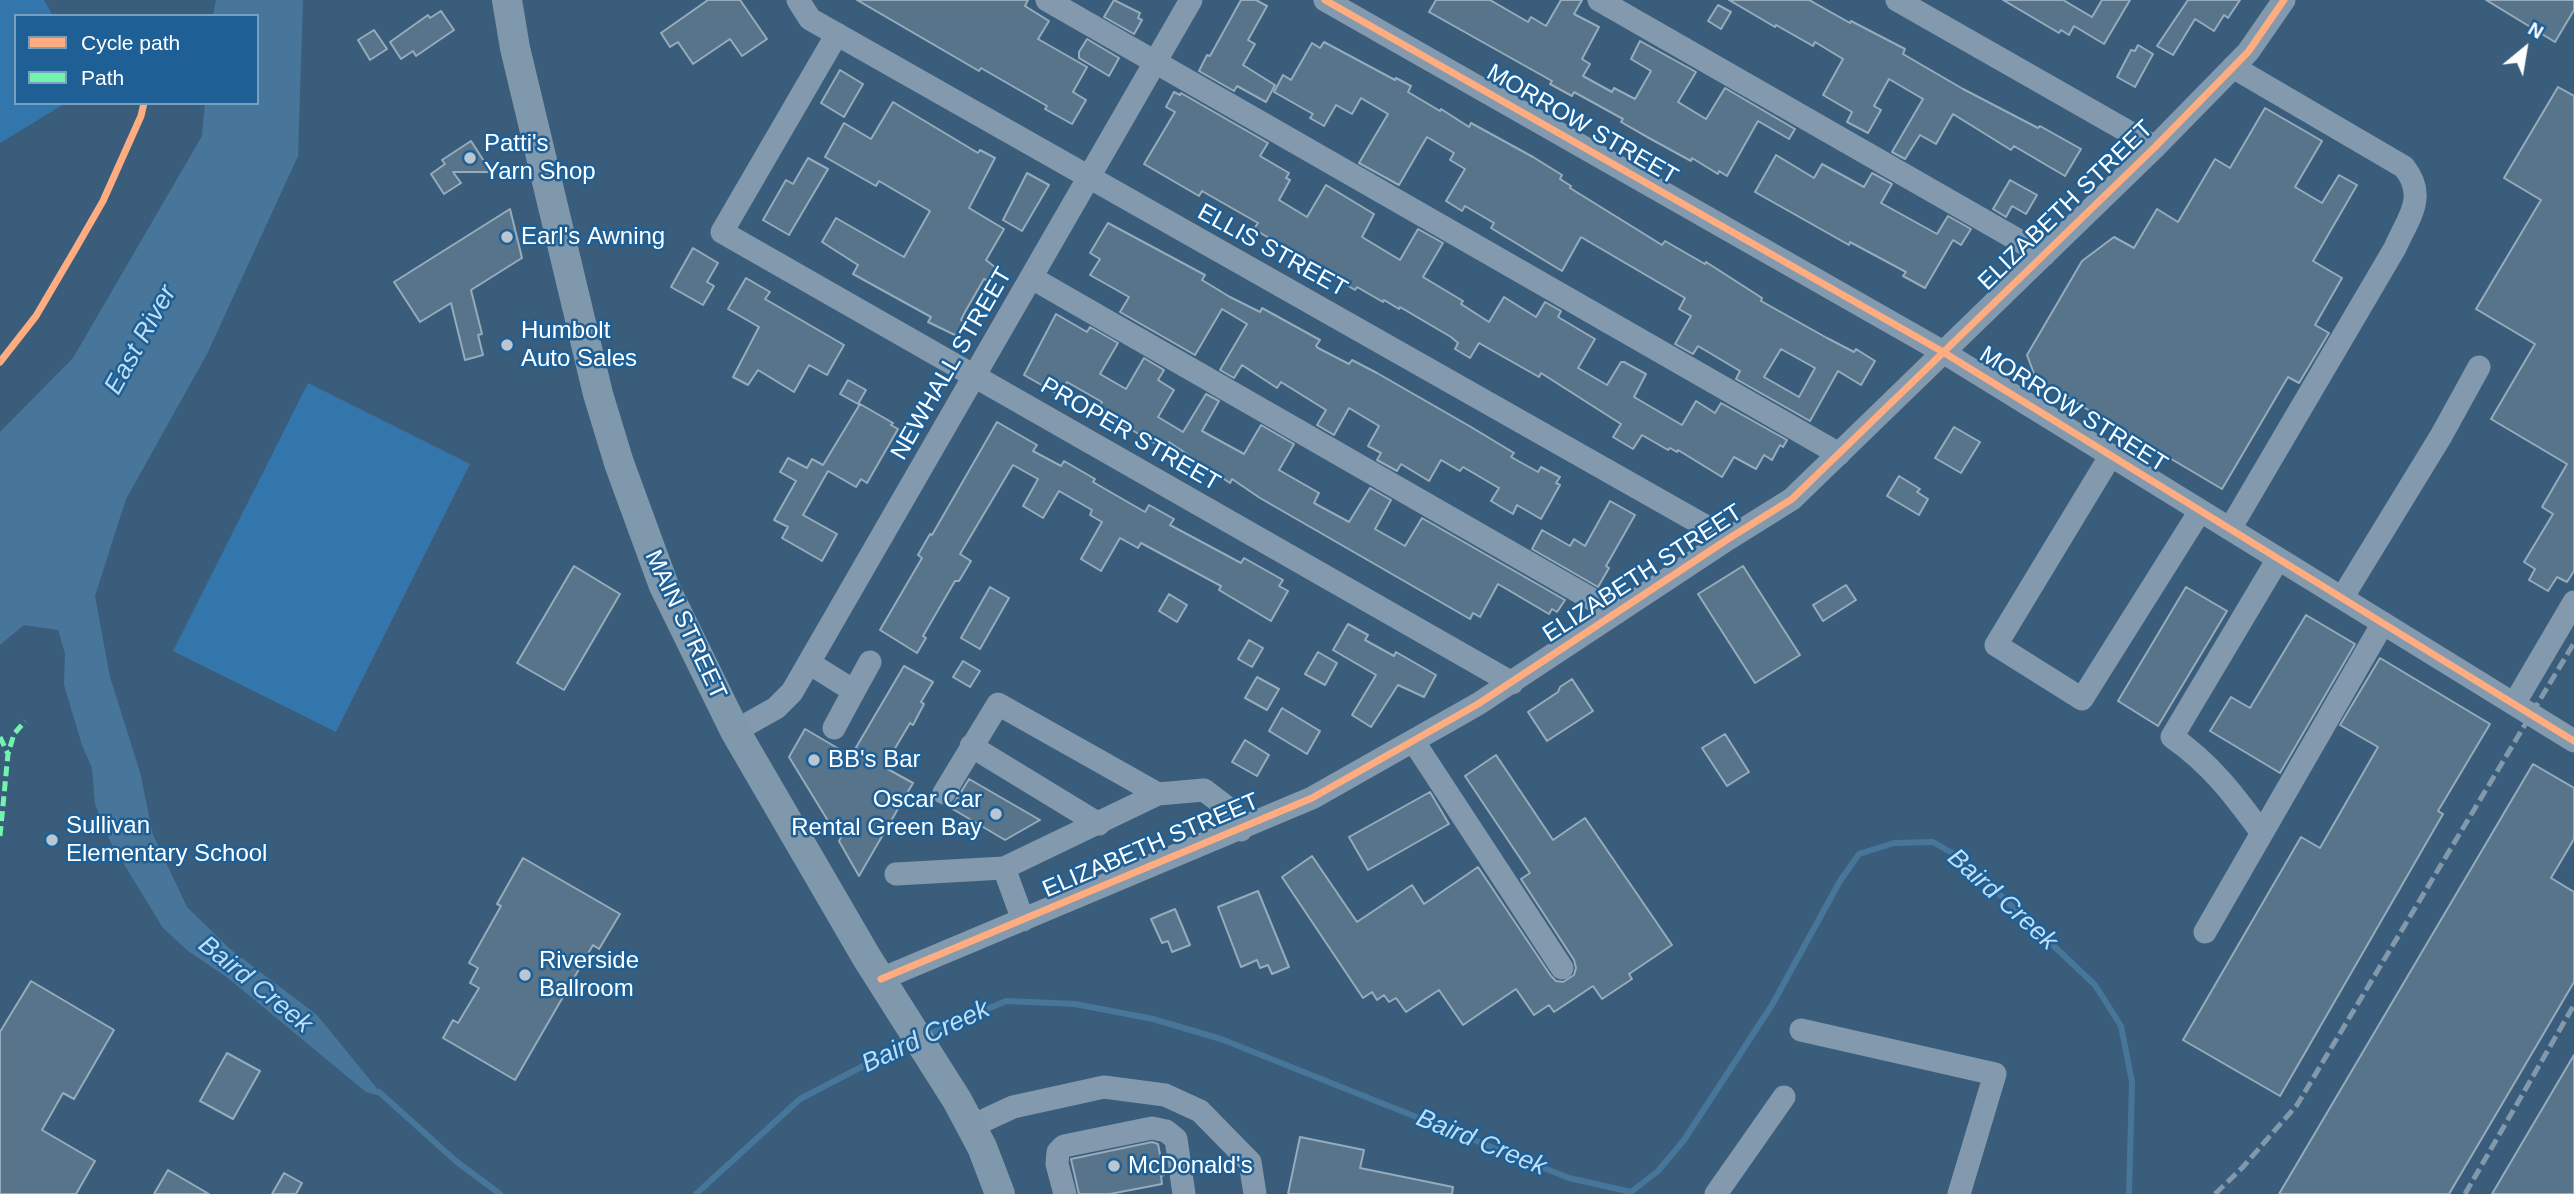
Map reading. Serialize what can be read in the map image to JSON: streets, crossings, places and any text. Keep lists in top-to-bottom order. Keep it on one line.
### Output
{"streets":{"main road":["MAIN STREET"],"street":["MORROW STREET","ELIZABETH STREET","ELLIS STREET","NEWHALL STREET","PROPER STREET"]},"crossings":[["MORROW STREET","ELIZABETH STREET"],["ELIZABETH STREET","ELLIS STREET"],["ELIZABETH STREET","PROPER STREET"],["ELIZABETH STREET","MAIN STREET"],["ELLIS STREET","NEWHALL STREET"],["ELLIS STREET","PROPER STREET"],["NEWHALL STREET","PROPER STREET"],["NEWHALL STREET","MAIN STREET"]],"water":["East River","Baird Creek"],"places":["Patti's Yarn Shop","Earl's Awning","Humbolt Auto Sales","BB's Bar","Oscar Car Rental Green Bay","Sullivan Elementary School","Riverside Ballroom","McDonald's"],"legend":["Cycle path","Path"],"north":"top right"}
